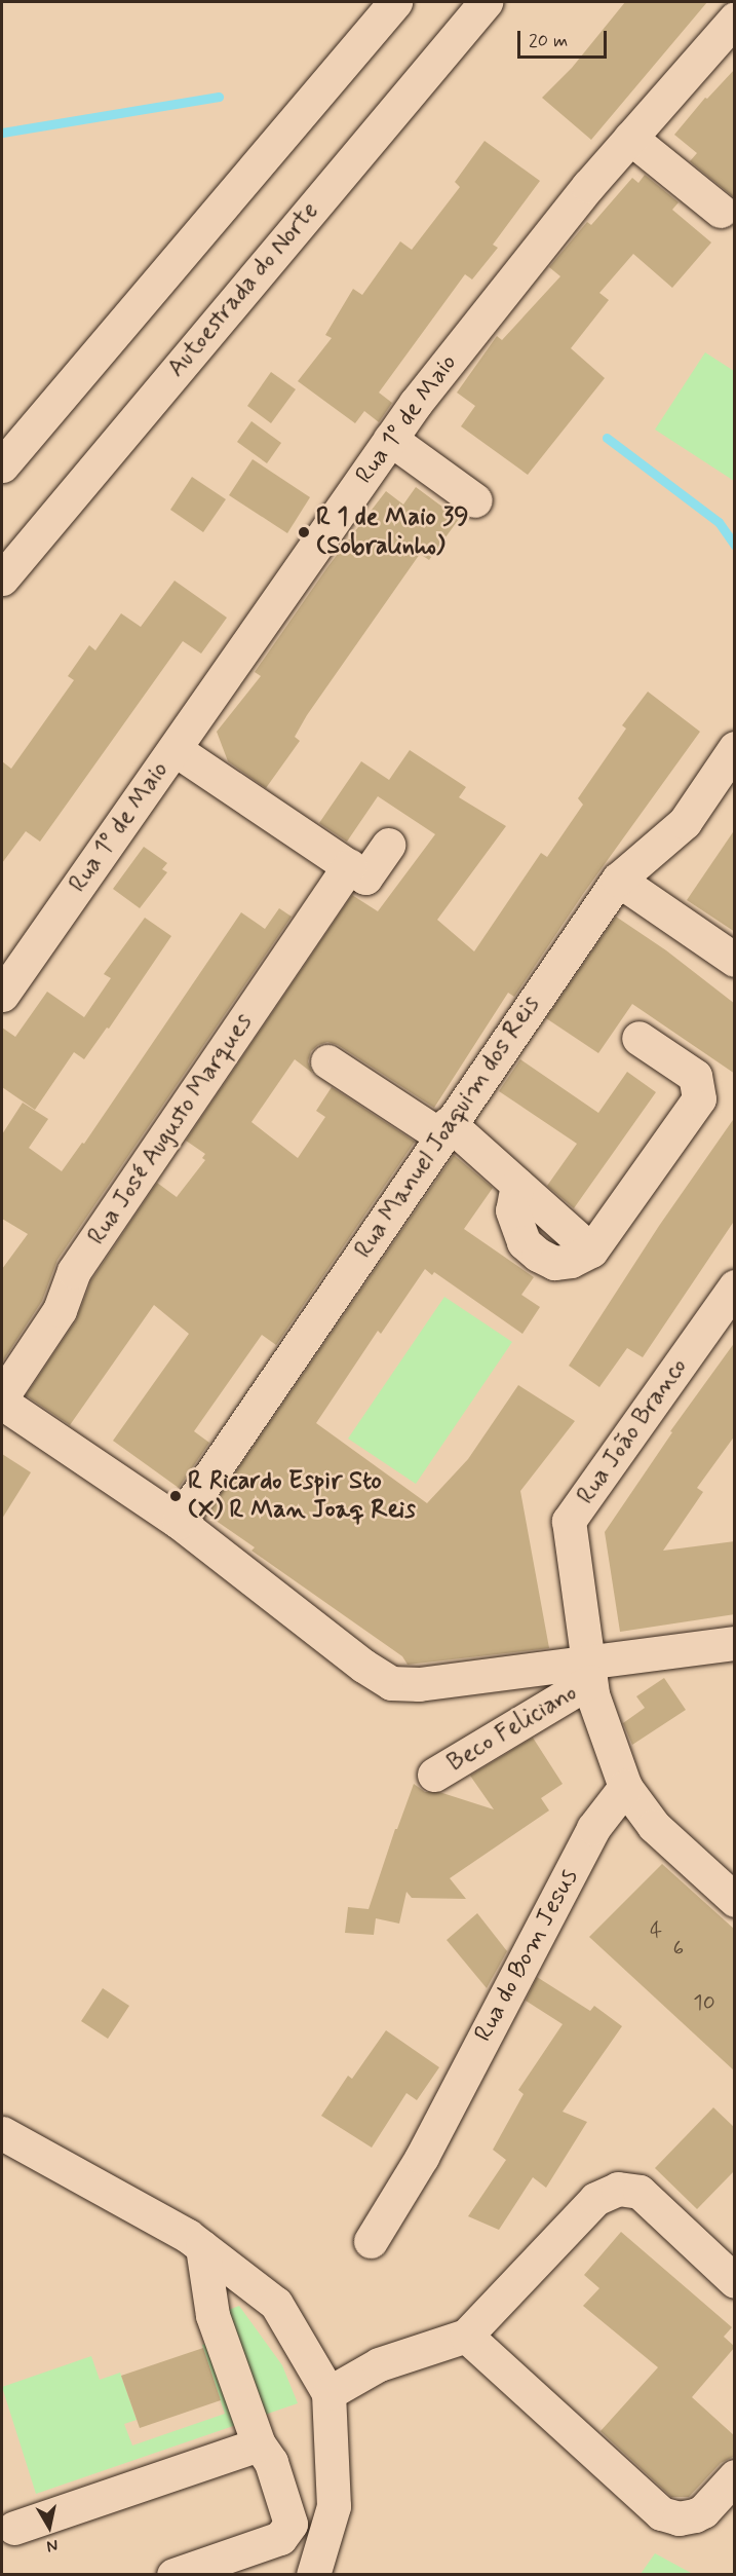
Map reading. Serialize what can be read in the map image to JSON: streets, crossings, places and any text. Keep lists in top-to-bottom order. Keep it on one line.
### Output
{"streets":{"main road":["Autoestrada do Norte","Rua 1º de Maio","Rua Manuel Joaquim dos Reis","Rua José Augusto Marques","Rua João Branco","Beco Feliciano","Rua do Bom Jesus"]},"crossings":[["Rua João Branco","Beco Feliciano"]],"places":["R 1 de Maio 39 (Sobralinho)","R Ricardo Espir Sto (X) R Man Joaq Reis"],"house_numbers":["4","6","10"],"scale_bar":"20 m","north":"bottom"}
